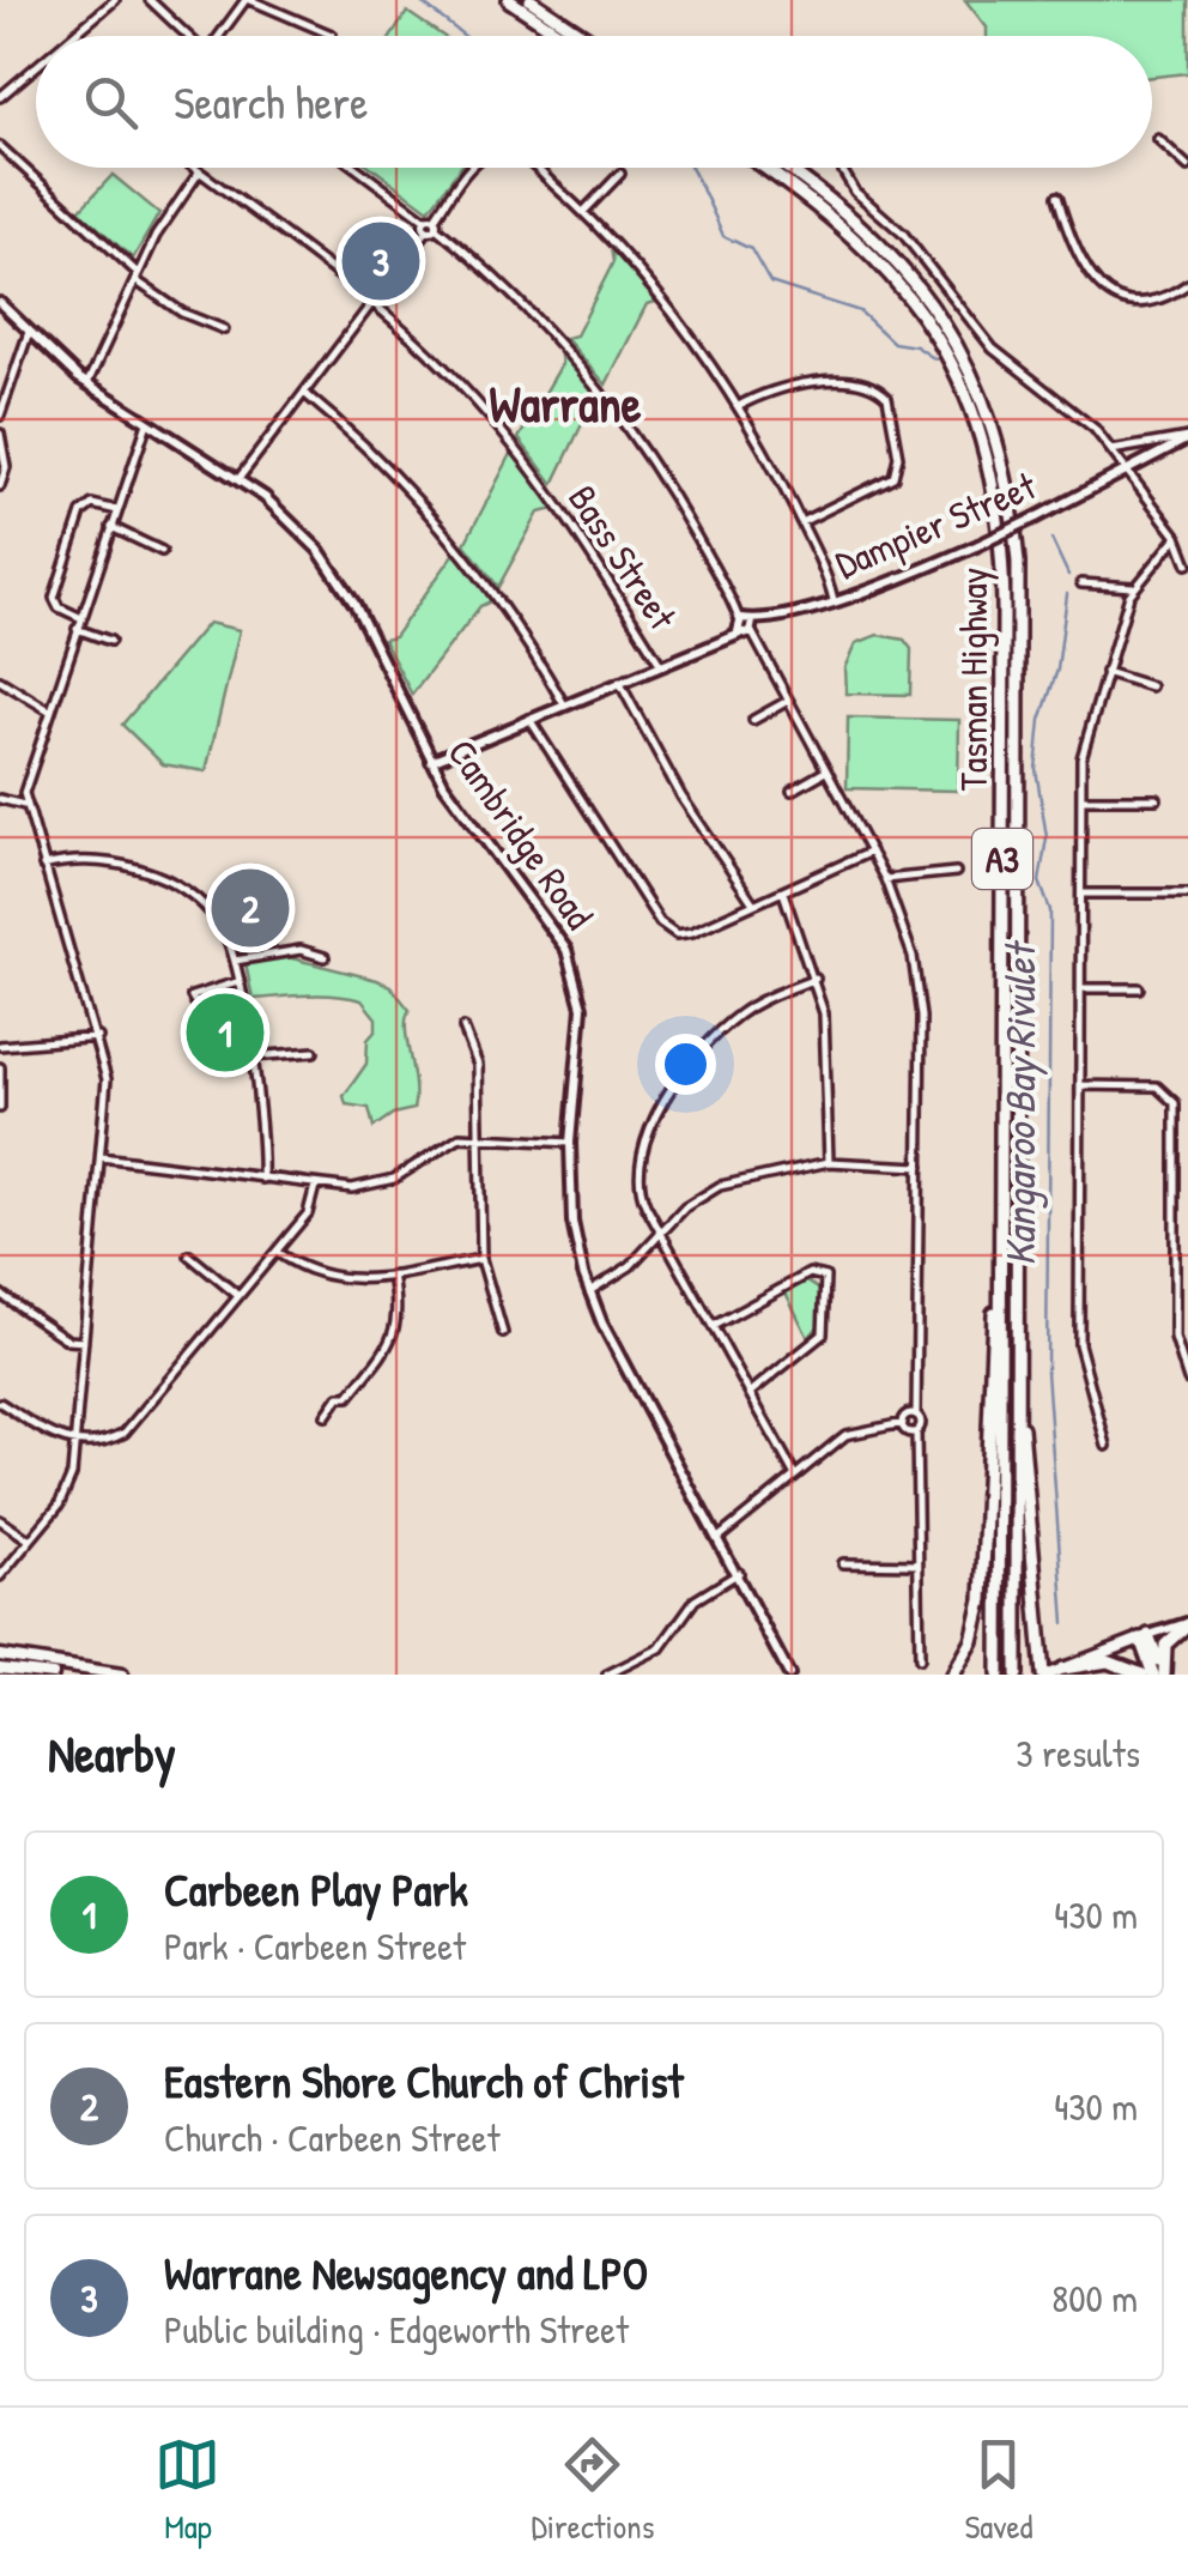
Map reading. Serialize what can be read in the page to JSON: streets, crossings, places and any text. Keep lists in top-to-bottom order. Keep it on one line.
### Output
{"streets":{"highway":["Tasman Highway","A3"],"main road":["Dampier Street","Cambridge Road"],"street":["Bass Street"]},"districts":["Warrane"],"water":["Kangaroo Bay Rivulet"],"page":{"search":"Search here","pins":["3","2","1"],"heading":["Nearby","3 results"],"list":[{"mark":"1","name":"Carbeen Play Park","note":"Park · Carbeen Street","value":"430 m"},{"mark":"2","name":"Eastern Shore Church of Christ","note":"Church · Carbeen Street","value":"430 m"},{"mark":"3","name":"Warrane Newsagency and LPO","note":"Public building · Edgeworth Street","value":"800 m"}],"nav":["Map","Directions","Saved"]}}
